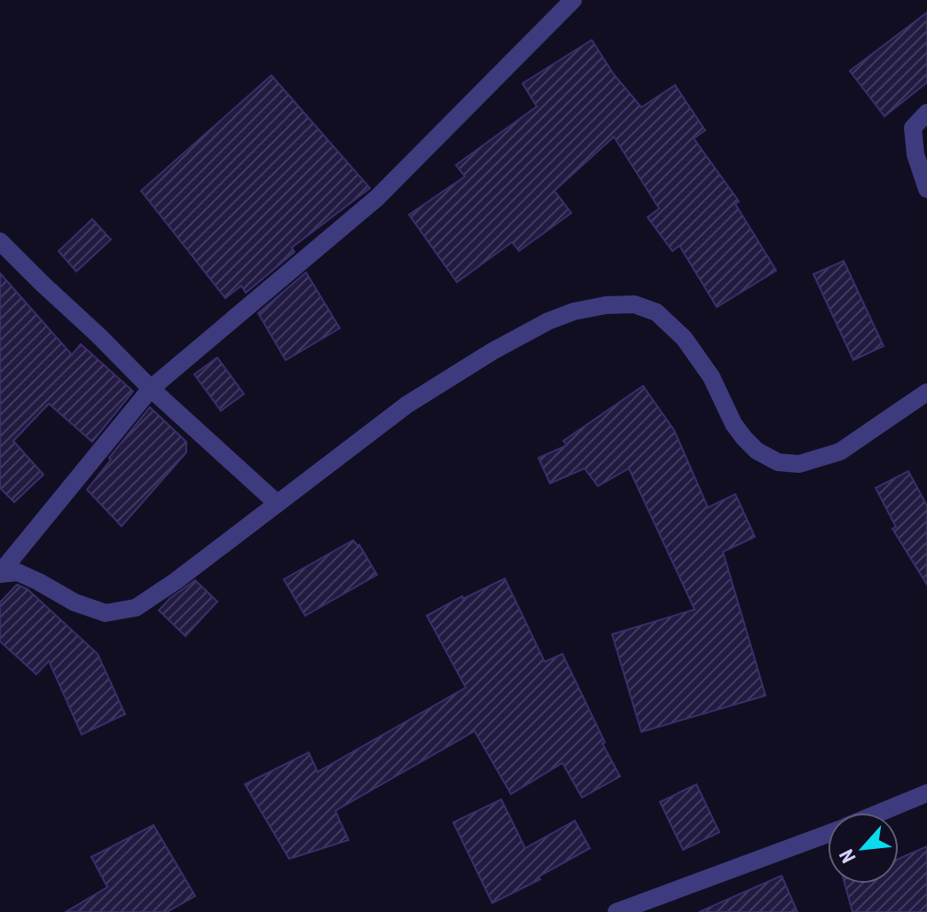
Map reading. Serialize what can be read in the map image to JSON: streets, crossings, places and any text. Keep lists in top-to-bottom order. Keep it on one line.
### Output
{"north":"bottom left"}
